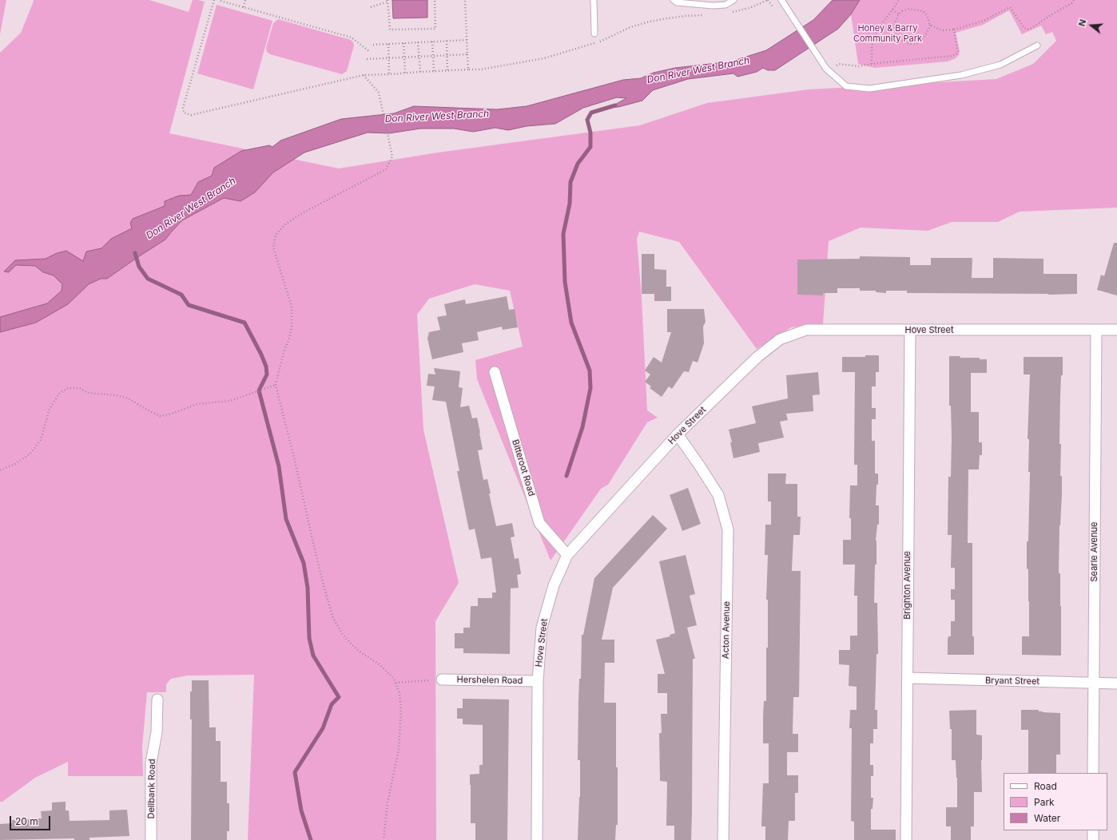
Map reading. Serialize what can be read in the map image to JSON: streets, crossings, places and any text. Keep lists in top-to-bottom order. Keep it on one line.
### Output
{"streets":{"street":["Hove Street","Bitteroot Road","Searle Avenue","Brighton Avenue","Acton Avenue","Hershelen Road","Bryant Street","Dellbank Road"]},"crossings":[["Hove Street","Bitteroot Road"],["Hove Street","Searle Avenue"],["Hove Street","Brighton Avenue"],["Hove Street","Acton Avenue"],["Hove Street","Hershelen Road"],["Searle Avenue","Bryant Street"],["Brighton Avenue","Bryant Street"]],"water":["Don River West Branch"],"parks":["Honey & Barry Community Park"],"legend":["Road","Park","Water"],"scale_bar":"20 m","north":"left"}
